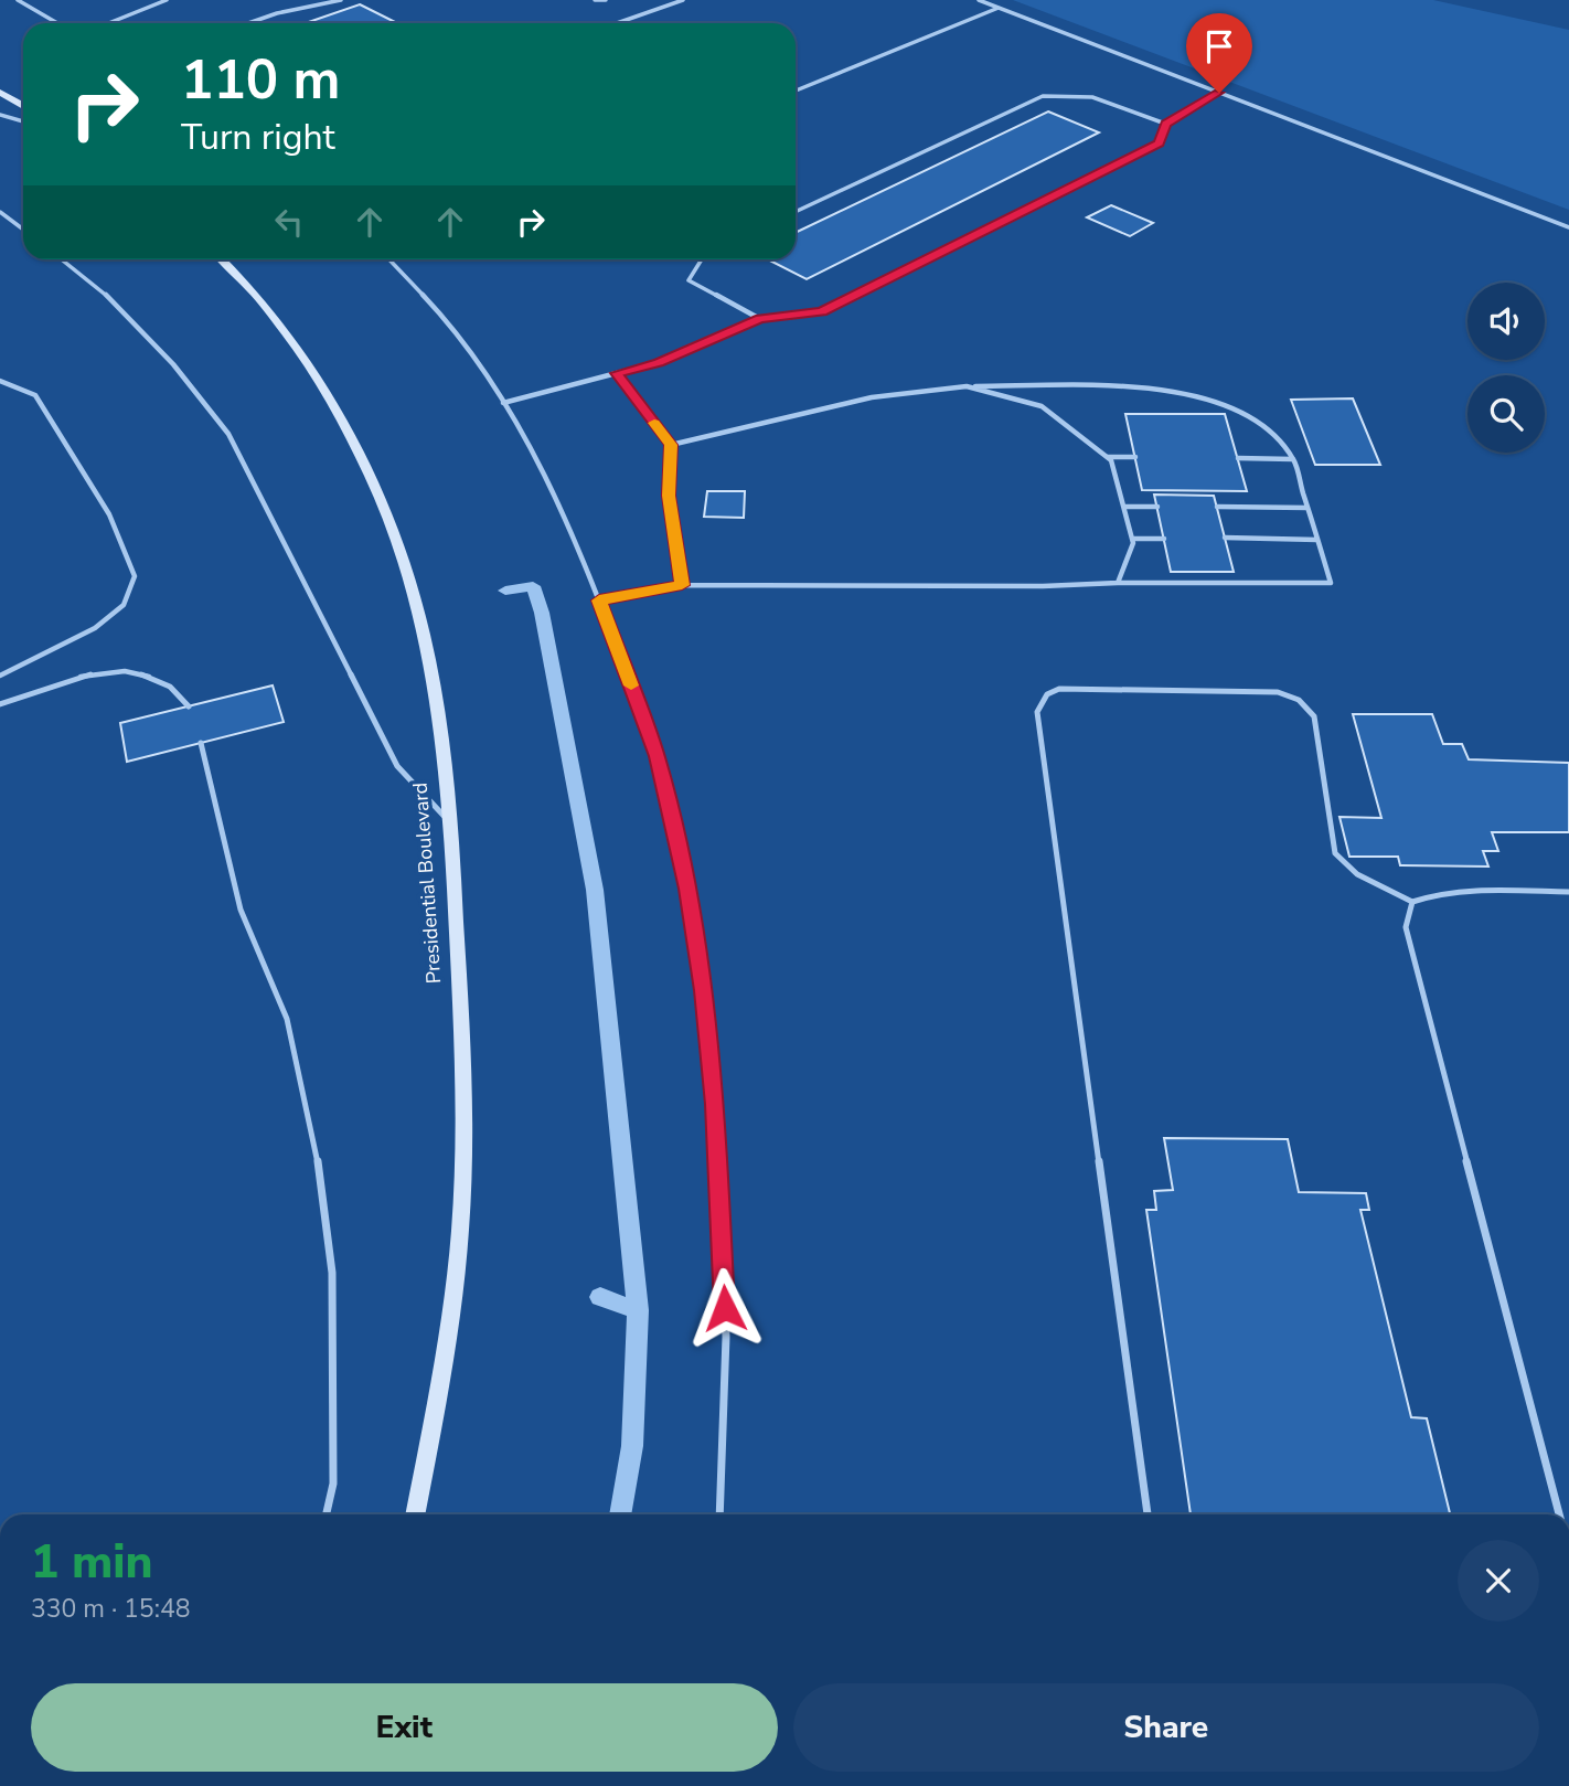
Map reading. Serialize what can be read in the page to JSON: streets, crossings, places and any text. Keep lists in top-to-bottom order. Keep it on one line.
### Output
{"streets":{"main road":["Presidential Boulevard"]},"page":{"turn":["110 m","Turn right"],"heading":["1 min","330 m · 15:48"],"buttons":["Exit","Share"]}}
